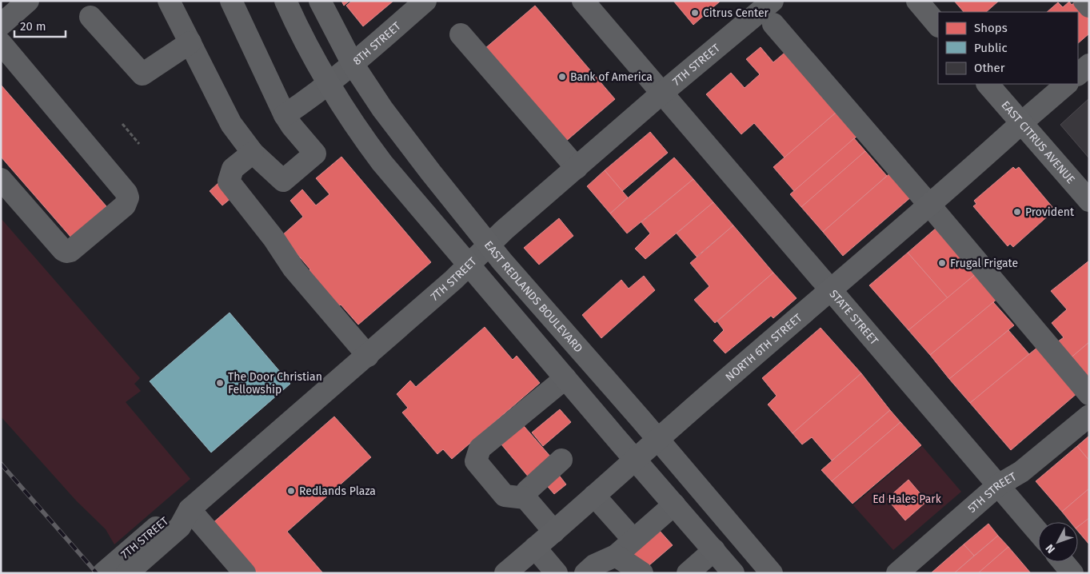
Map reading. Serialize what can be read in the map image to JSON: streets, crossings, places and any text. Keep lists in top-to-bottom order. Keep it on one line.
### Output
{"streets":{"main road":["EAST CITRUS AVENUE","EAST REDLANDS BOULEVARD","NORTH 6TH STREET"],"street":["8TH STREET","7TH STREET","STATE STREET","5TH STREET"]},"crossings":[["8TH STREET","EAST REDLANDS BOULEVARD"],["7TH STREET","EAST REDLANDS BOULEVARD"],["7TH STREET","STATE STREET"],["EAST CITRUS AVENUE","NORTH 6TH STREET"],["EAST REDLANDS BOULEVARD","NORTH 6TH STREET"],["STATE STREET","NORTH 6TH STREET"],["STATE STREET","5TH STREET"]],"parks":["Ed Hales Park"],"places":["Citrus Center","Bank of America","Provident","Frugal Frigate","The Door Christian Fellowship","Redlands Plaza"],"legend":["Shops","Public","Other"],"scale_bar":"20 m","north":"bottom left"}
